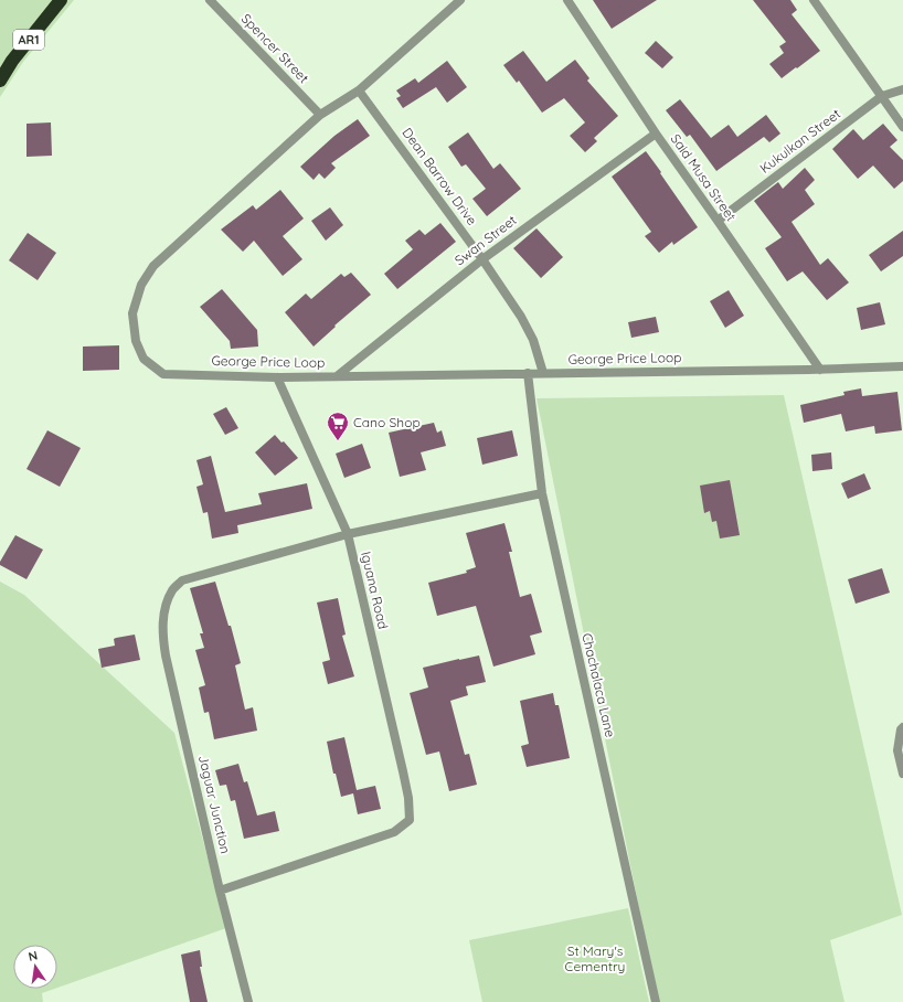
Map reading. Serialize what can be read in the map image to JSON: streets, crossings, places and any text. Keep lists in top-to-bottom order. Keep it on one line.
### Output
{"streets":{"highway":["AR1"],"street":["Spencer Street","Kukulkan Street","Dean Barrow Drive","Said Musa Street","Swan Street","George Price Loop","Iguana Road","Chachalaca Lane","Jaguar Junction"]},"crossings":[["Spencer Street","George Price Loop"],["Kukulkan Street","Said Musa Street"],["Dean Barrow Drive","Swan Street"],["Dean Barrow Drive","George Price Loop"],["Said Musa Street","Swan Street"],["Said Musa Street","George Price Loop"],["Swan Street","George Price Loop"],["George Price Loop","Iguana Road"],["George Price Loop","Chachalaca Lane"],["Iguana Road","Jaguar Junction"],["Chachalaca Lane","Jaguar Junction"]],"parks":["St Mary's Cementry"],"places":{"supermarket":["Cano Shop"]},"north":"top"}
